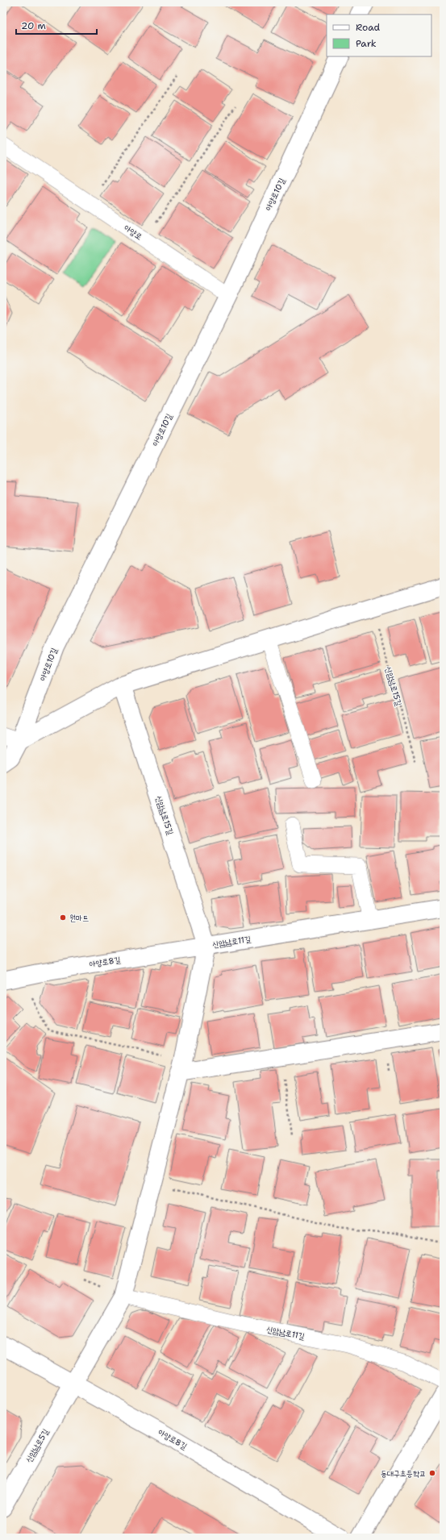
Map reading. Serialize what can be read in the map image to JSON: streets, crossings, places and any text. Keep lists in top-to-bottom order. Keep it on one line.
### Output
{"streets":{"street":["아양로10길","신암남로15길","신암남로11길","아양로8길","신암남로5길"],"lane":["아양로"]},"crossings":[["신암남로15길","신암남로11길"],["신암남로15길","아양로8길"],["신암남로11길","아양로8길"],["신암남로11길","신암남로5길"],["아양로8길","신암남로5길"]],"places":["원마트","동대구초등학교"],"legend":["Road","Park"],"scale_bar":"20 m"}
